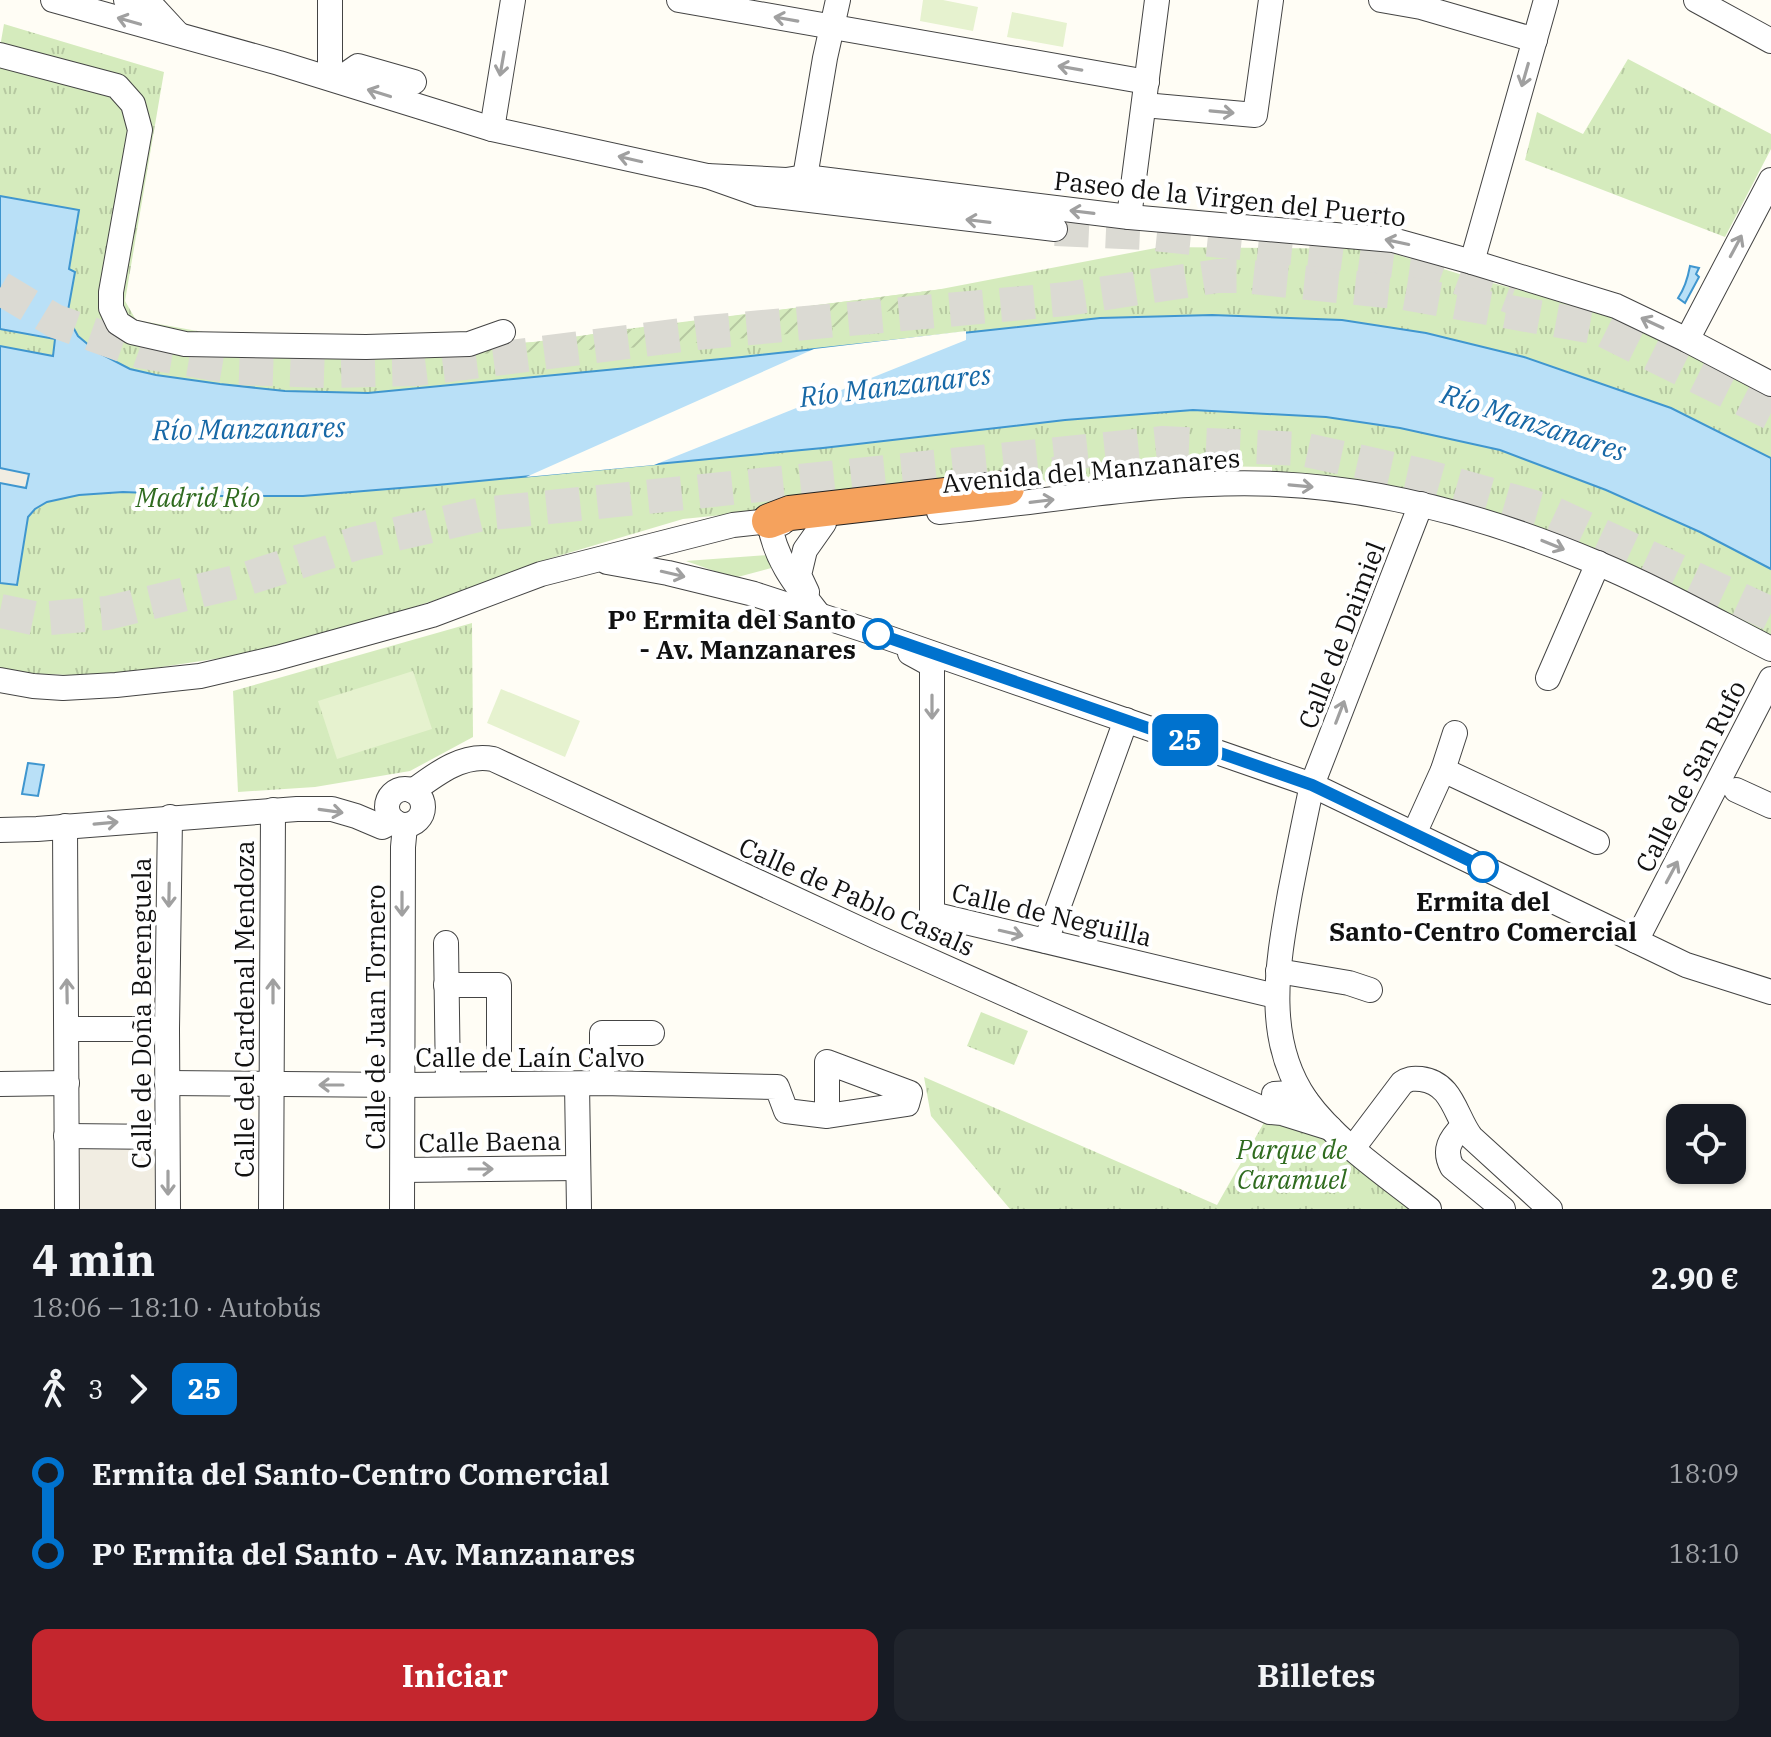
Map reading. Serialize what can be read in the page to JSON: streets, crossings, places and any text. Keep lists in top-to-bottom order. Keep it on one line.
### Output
{"streets":{"street":["Paseo de la Virgen del Puerto","Avenida del Manzanares","Calle de Daimiel","Calle de San Rufo","Calle de Pablo Casals","Calle de Neguilla","Calle del Cardenal Mendoza","Calle de Doña Berenguela","Calle de Juan Tornero","Calle de Laín Calvo","Calle Baena"]},"crossings":[["Avenida del Manzanares","Calle de Daimiel"],["Calle de Daimiel","Calle de Pablo Casals"],["Calle de Daimiel","Calle de Neguilla"],["Calle de Pablo Casals","Calle de Juan Tornero"],["Calle del Cardenal Mendoza","Calle de Laín Calvo"],["Calle de Doña Berenguela","Calle de Laín Calvo"],["Calle de Juan Tornero","Calle de Laín Calvo"],["Calle de Juan Tornero","Calle Baena"]],"one_way":["Calle de Neguilla","Calle Baena"],"water":["Río Manzanares"],"parks":["Madrid Río","Parque de Caramuel"],"places":["Pº Ermita del Santo - Av. Manzanares","Ermita del Santo-Centro Comercial"],"lines":["bus line 25"],"page":{"on_map":"25","heading":["4 min","18:06 – 18:10 · Autobús","2.90 €"],"legs":["3","25"],"list":[{"name":"Ermita del Santo-Centro Comercial","value":"18:09"},{"name":"Pº Ermita del Santo - Av. Manzanares","value":"18:10"}],"buttons":["Iniciar","Billetes"]}}
